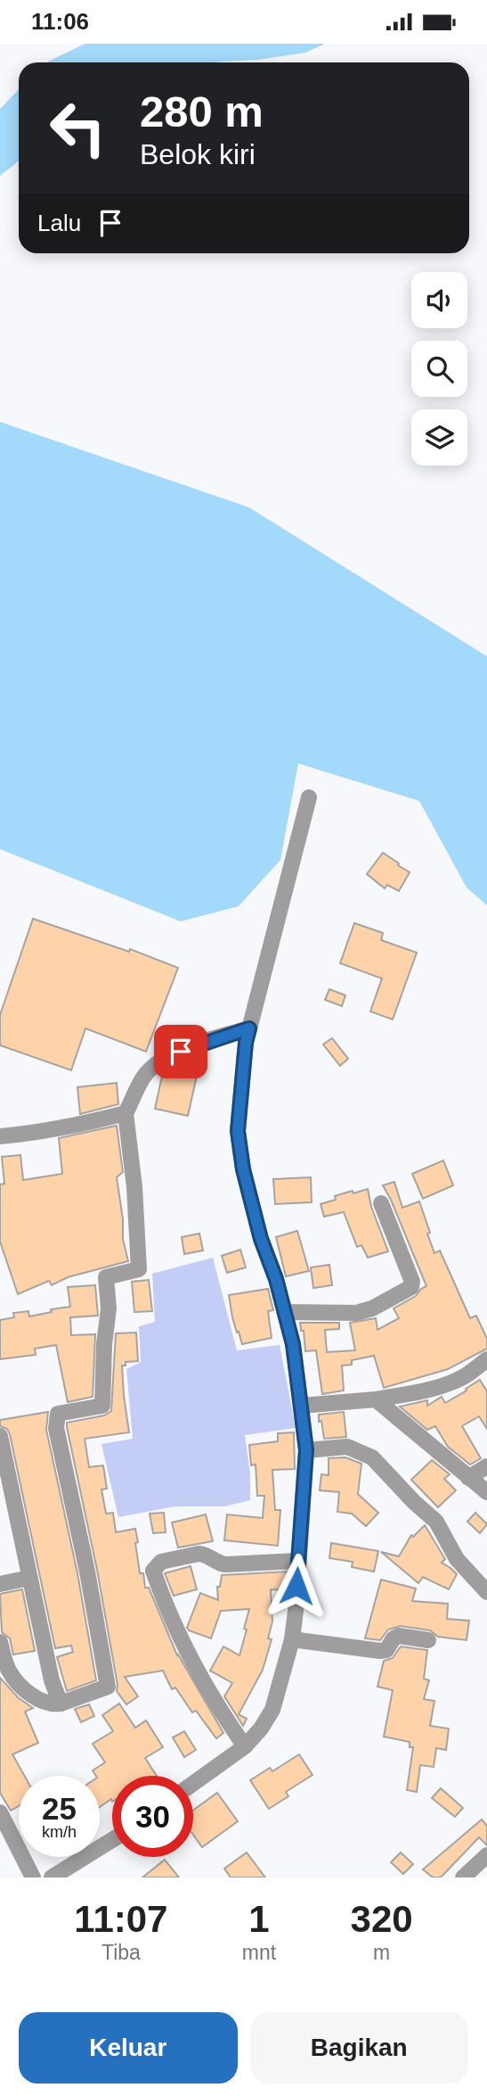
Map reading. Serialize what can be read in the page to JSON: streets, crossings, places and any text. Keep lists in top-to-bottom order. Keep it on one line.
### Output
{"page":{"status":"11:06","turn":["280 m","Belok kiri"],"then":"Lalu","speed":"25 km/h","limit":"30","eta":["11:07","Tiba","1","mnt","320","m"],"buttons":["Keluar","Bagikan"]}}
